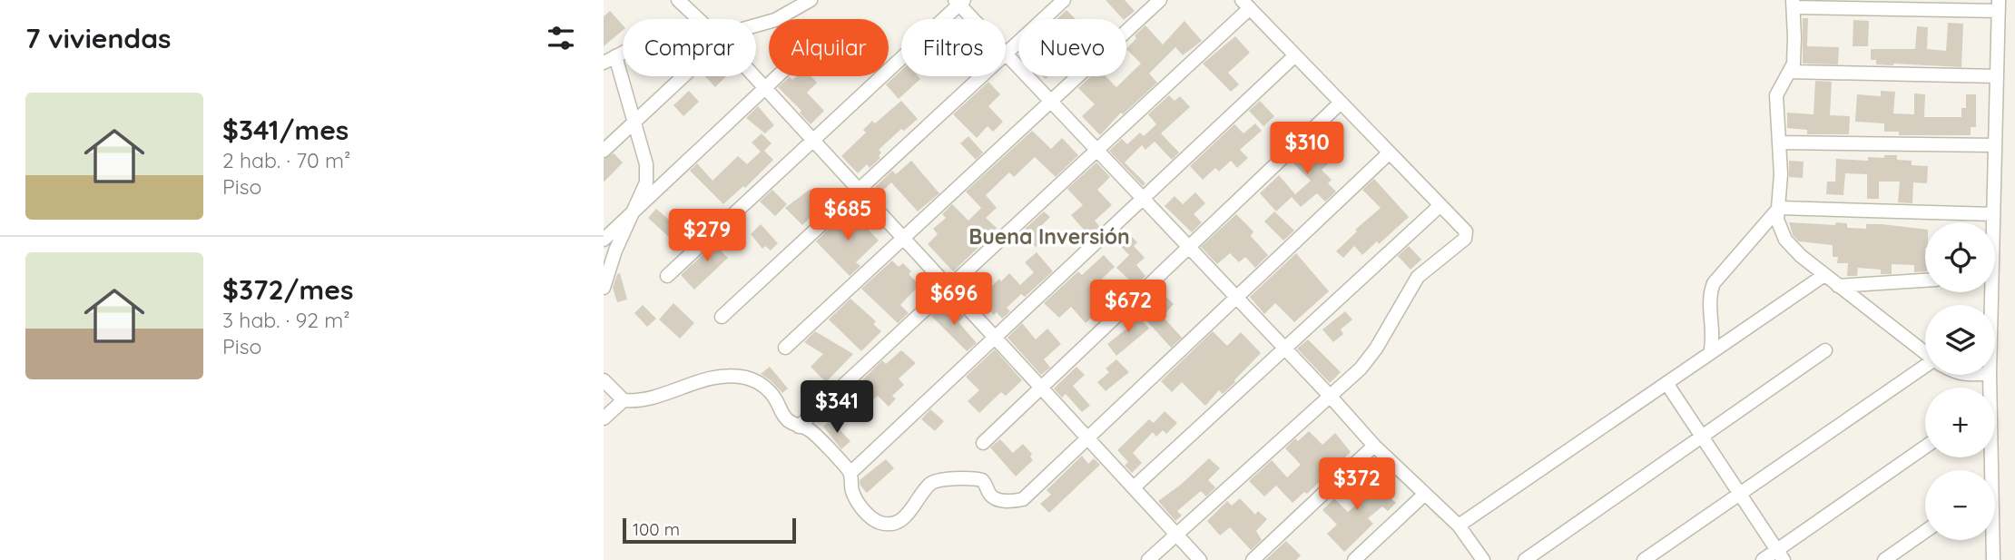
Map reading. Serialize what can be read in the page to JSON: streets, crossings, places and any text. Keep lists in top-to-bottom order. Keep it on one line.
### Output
{"districts":["Buena Inversión"],"scale_bar":"100 m","page":{"heading":"7 viviendas","chip":["Comprar","Alquilar","Filtros","Nuevo"],"list":[{"name":"$341/mes","note":"2 hab. · 70 m² · Piso"},{"name":"$372/mes","note":"3 hab. · 92 m² · Piso"}],"price":["$310","$685","$279","$696","$672","$341","$372"],"map_buttons":["+","−"],"scale":"100 m"}}
